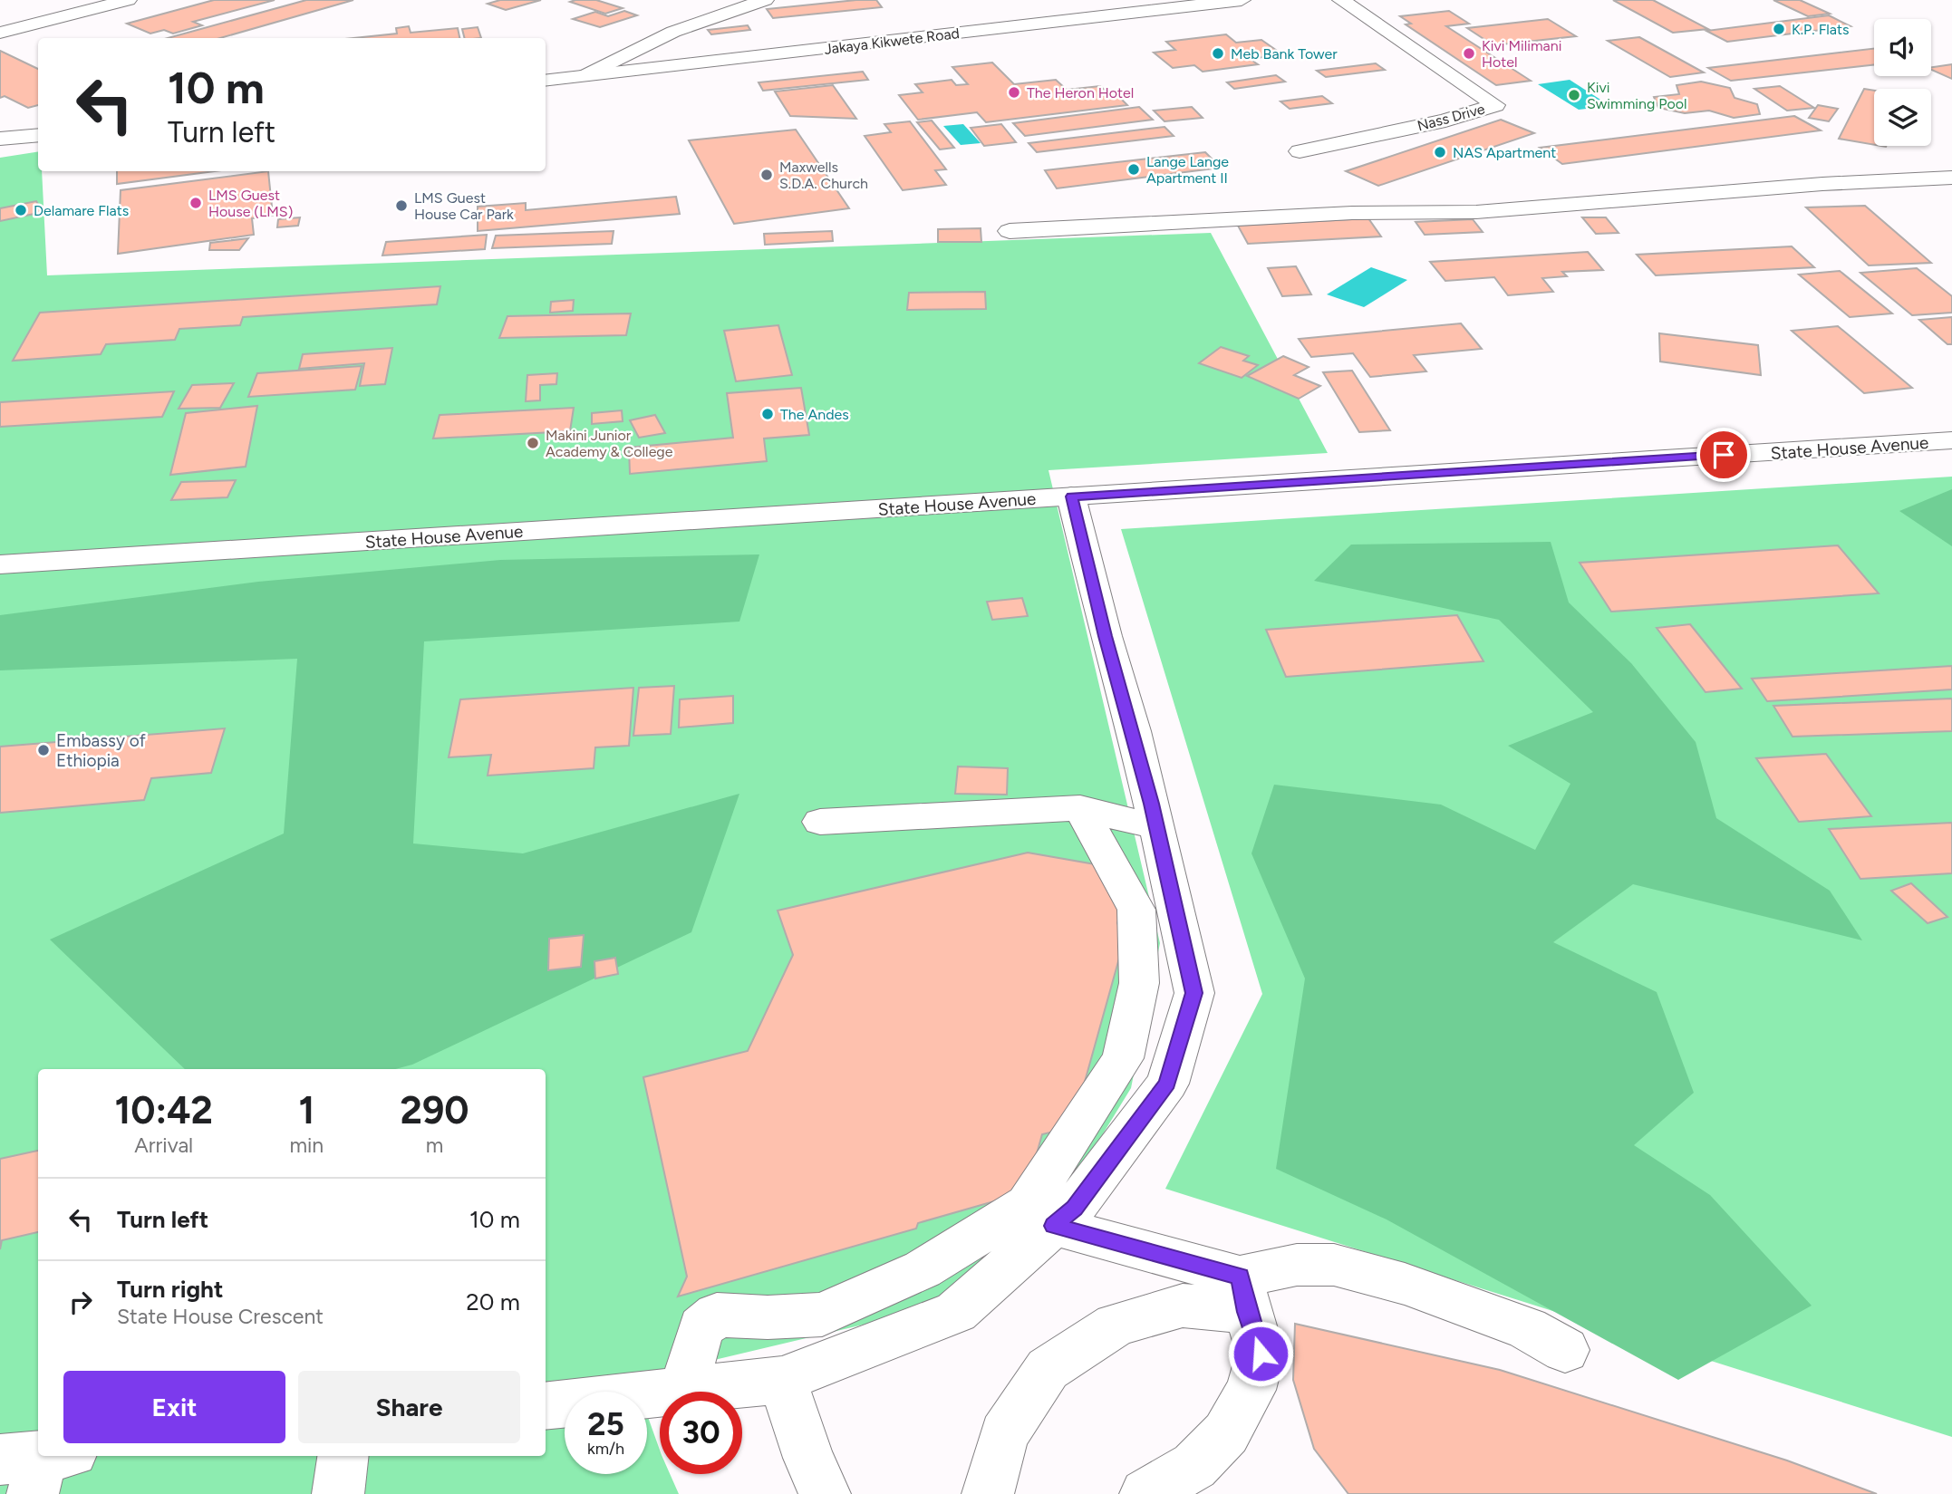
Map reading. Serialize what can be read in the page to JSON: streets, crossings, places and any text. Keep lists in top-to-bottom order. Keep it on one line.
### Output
{"streets":{"street":["Jakaya Kikwete Road","Nass Drive","State House Avenue"]},"places":["K.P. Flats","Meb Bank Tower","Kivi Milimani Hotel","The Heron Hotel","Kivi Swimming Pool","NAS Apartment","Lange Lange Apartment II","Maxwells S.D.A. Church","LMS Guest House (LMS)","LMS Guest House Car Park","Delamare Flats","The Andes","Makini Junior Academy & College","Embassy of Ethiopia"],"page":{"turn":["10 m","Turn left"],"eta":["10:42","Arrival","1","min","290","m"],"list":[{"name":"Turn left","value":"10 m"},{"name":"Turn right","note":"State House Crescent","value":"20 m"}],"buttons":["Exit","Share"],"speed":"25 km/h","limit":"30"}}
